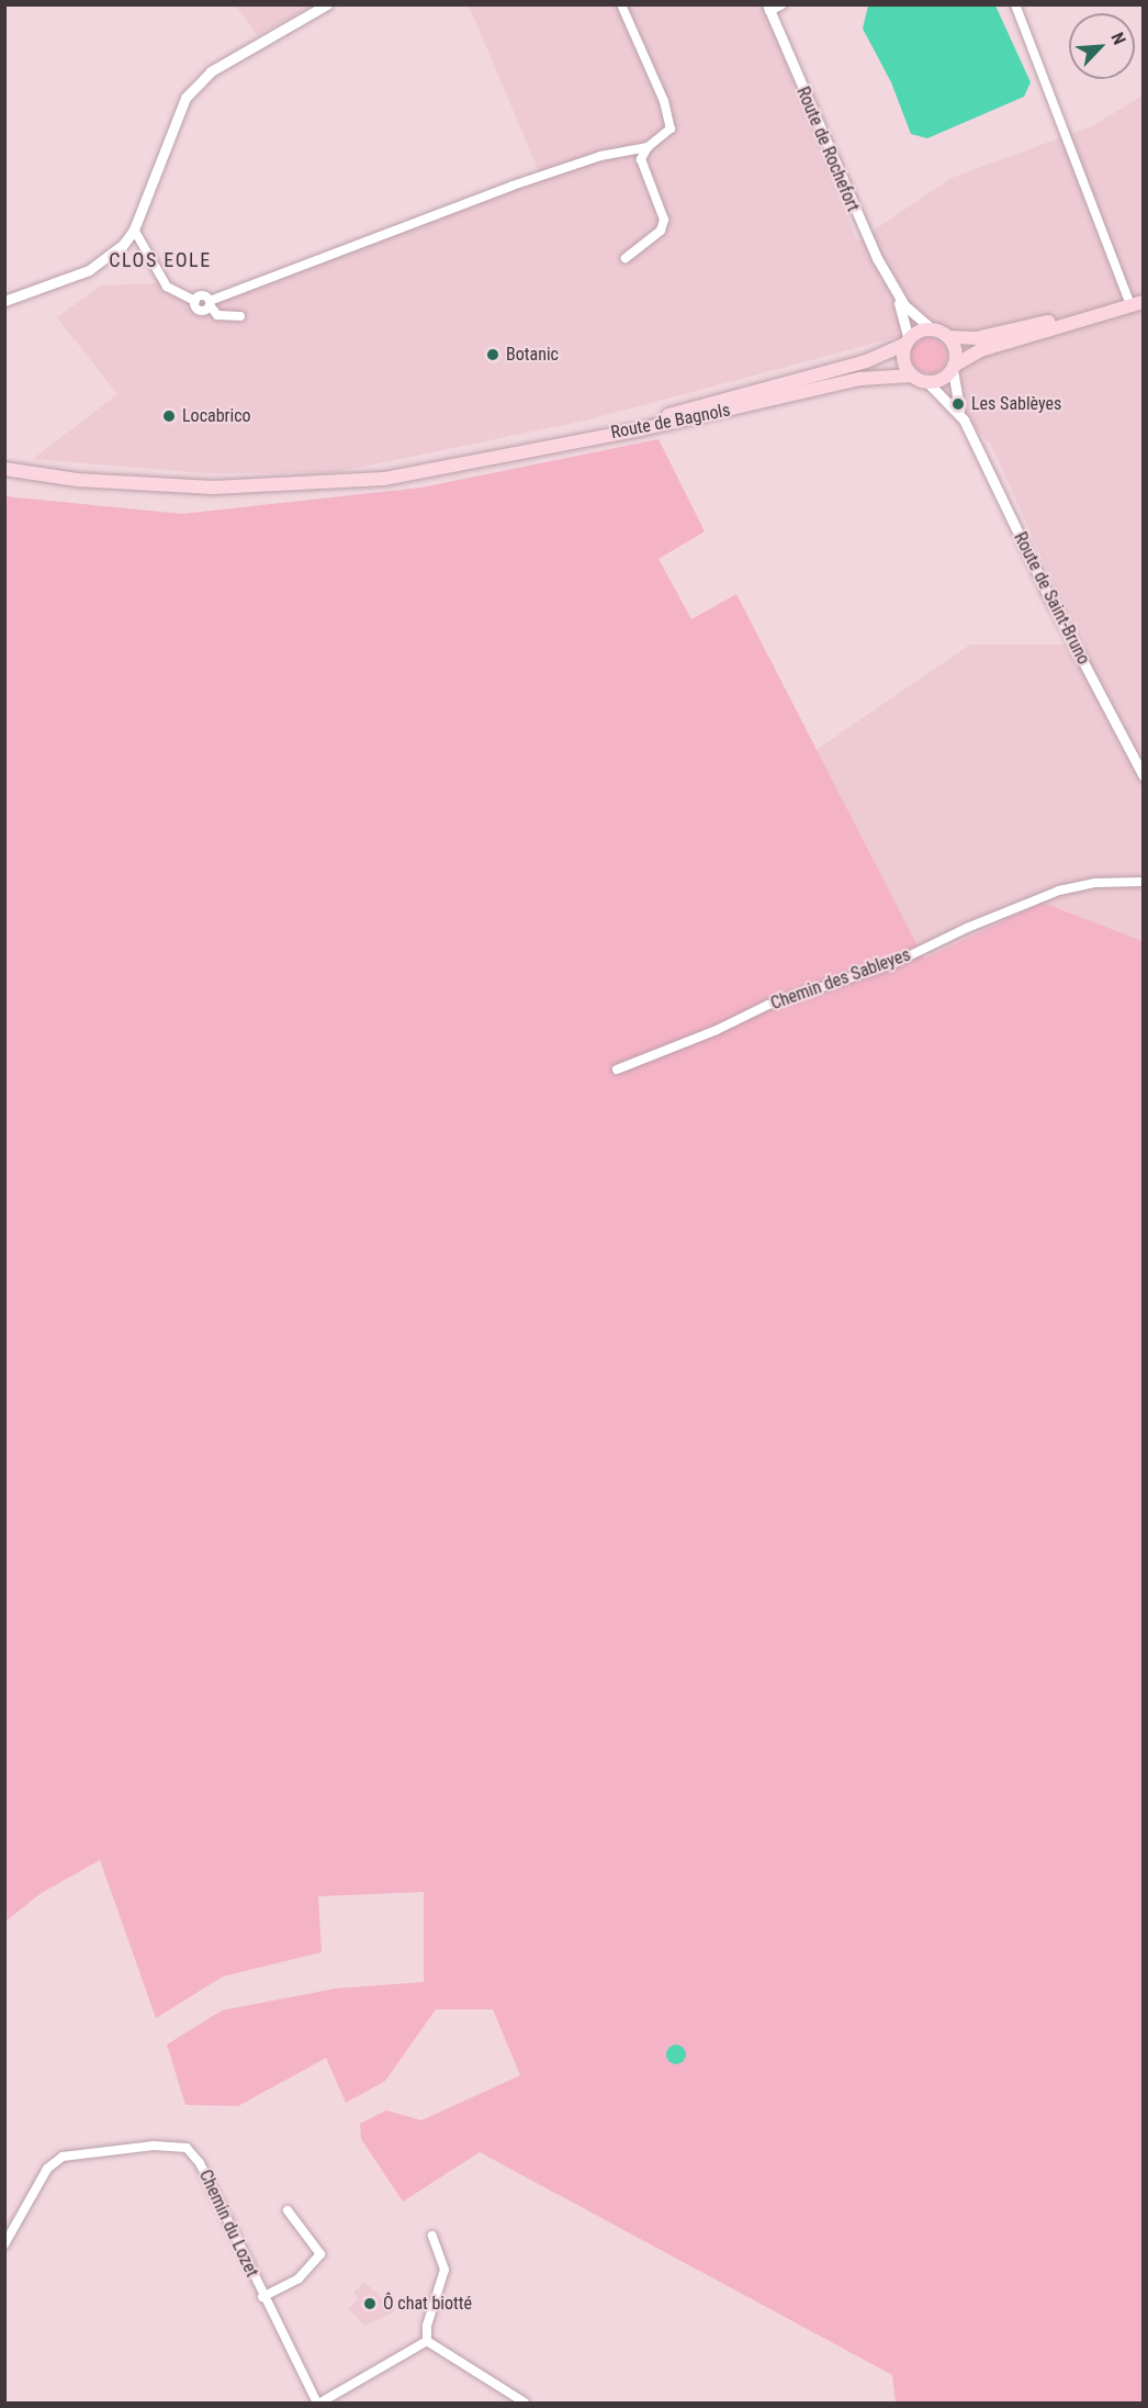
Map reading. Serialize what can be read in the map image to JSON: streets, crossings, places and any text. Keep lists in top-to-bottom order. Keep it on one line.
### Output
{"streets":{"main road":["Route de Bagnols"],"street":["Route de Rochefort","Route de Saint-Bruno","Chemin des Sableyes","Chemin du Lozet"]},"districts":["CLOS EOLE"],"places":["Botanic","Les Sablèyes","Locabrico","Ô chat biotté"],"north":"top right"}
